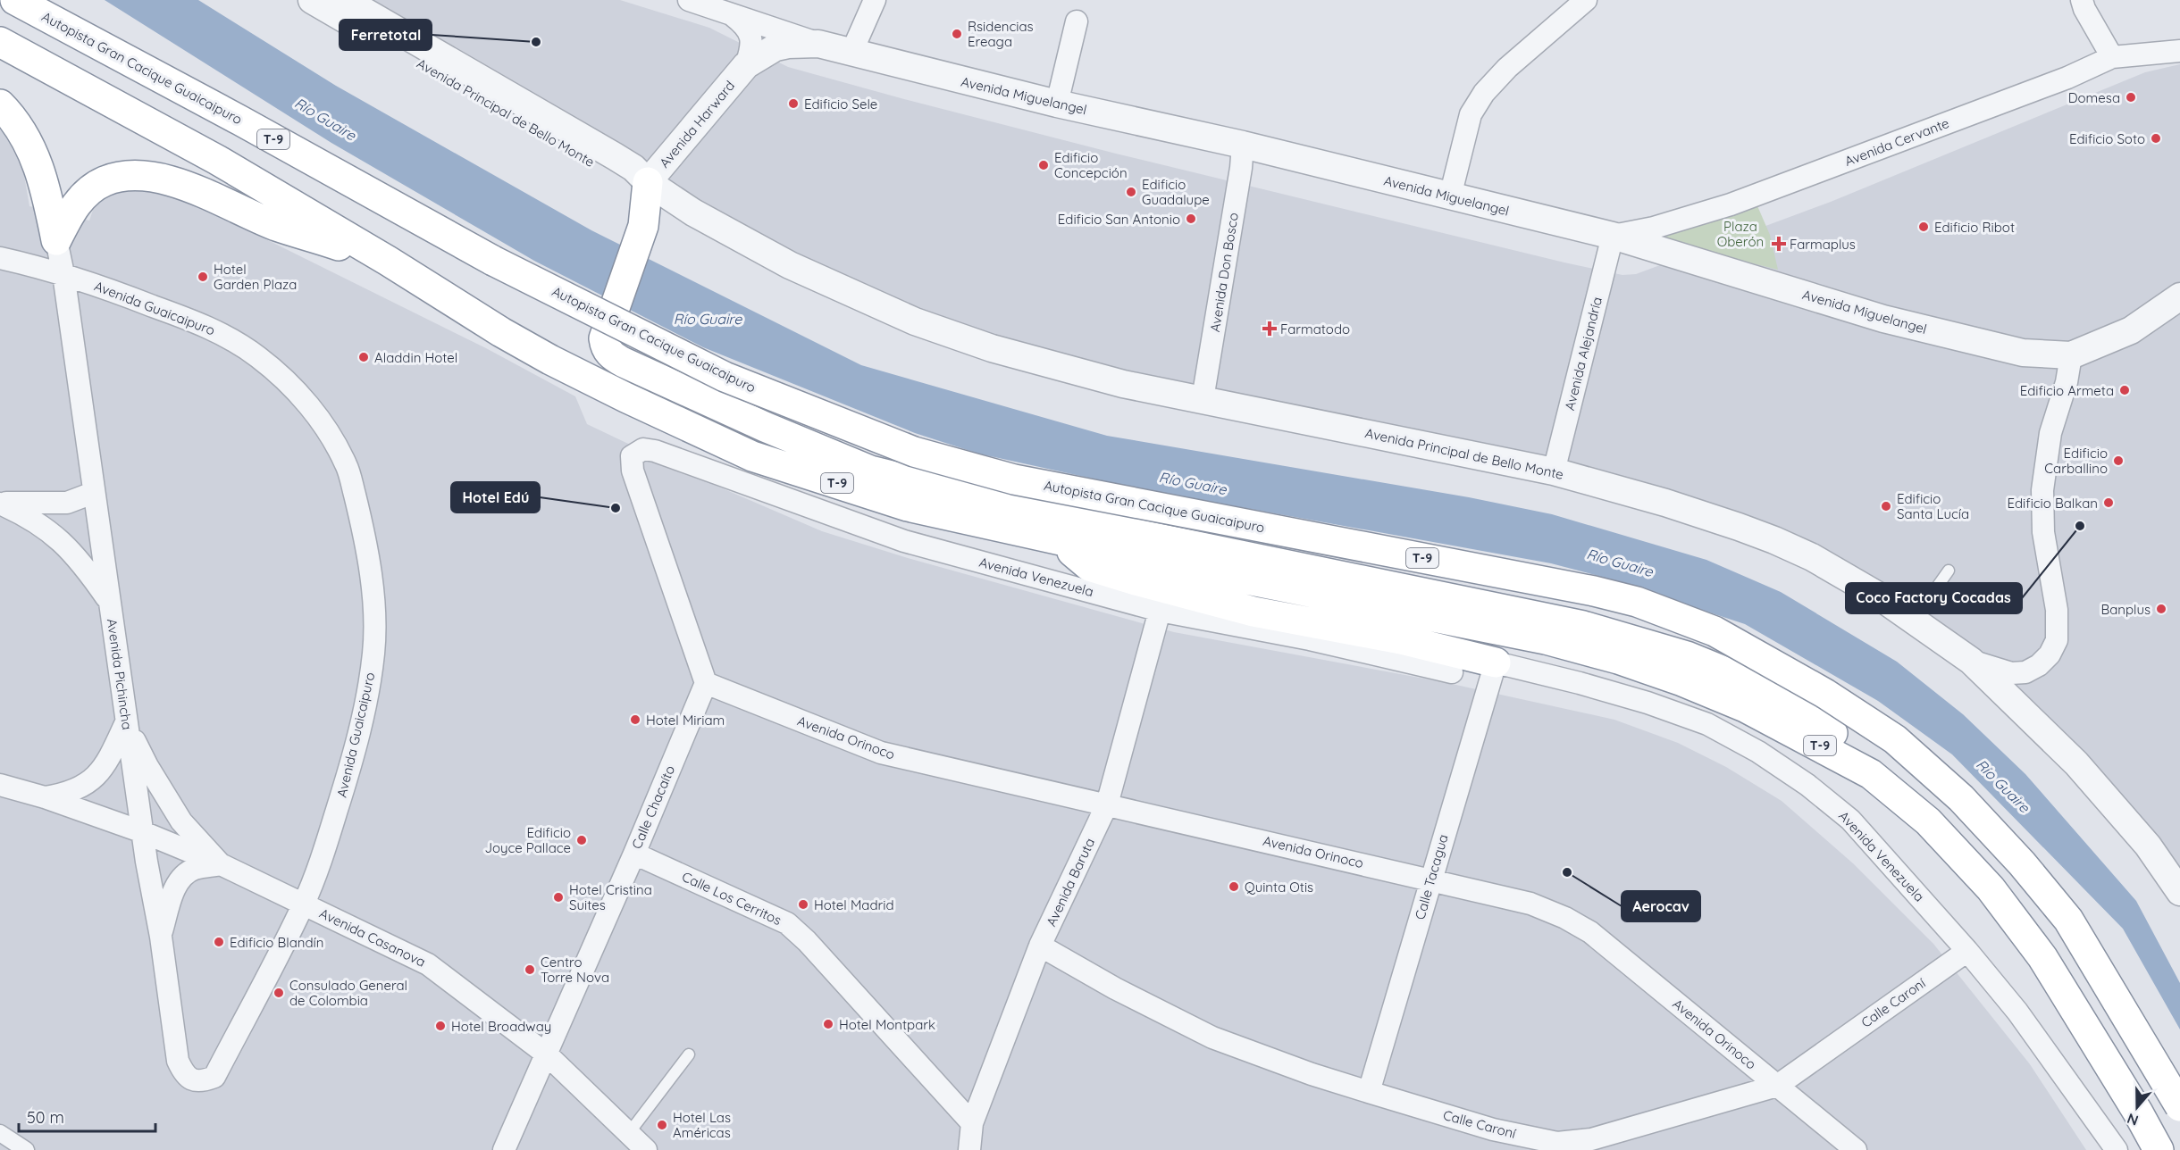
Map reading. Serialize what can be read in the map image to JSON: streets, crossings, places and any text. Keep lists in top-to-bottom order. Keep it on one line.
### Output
{"streets":{"highway":["Autopista Gran Cacique Guaicaipuro","T-9"],"street":["Avenida Miguelangel","Avenida Principal de Bello Monte","Avenida Harward","Avenida Cervante","Avenida Don Bosco","Avenida Guaicaipuro","Avenida Alejandría","Avenida Venezuela","Avenida Pichincha","Avenida Orinoco","Calle Chacaíto","Calle Tacagua","Avenida Baruta","Calle Los Cerritos","Avenida Casanova","Calle Caroní"]},"crossings":[["Avenida Miguelangel","Avenida Harward"],["Avenida Miguelangel","Avenida Cervante"],["Avenida Miguelangel","Avenida Don Bosco"],["Avenida Miguelangel","Avenida Alejandría"],["Avenida Principal de Bello Monte","Avenida Harward"],["Avenida Principal de Bello Monte","Avenida Don Bosco"],["Avenida Principal de Bello Monte","Avenida Alejandría"],["Avenida Cervante","Avenida Alejandría"],["Avenida Guaicaipuro","Avenida Pichincha"],["Avenida Guaicaipuro","Avenida Casanova"],["Avenida Venezuela","Avenida Orinoco"],["Avenida Venezuela","Calle Chacaíto"],["Avenida Venezuela","Calle Tacagua"],["Avenida Venezuela","Avenida Baruta"],["Avenida Venezuela","Calle Caroní"],["Avenida Pichincha","Avenida Casanova"],["Avenida Orinoco","Calle Chacaíto"],["Avenida Orinoco","Calle Tacagua"],["Avenida Orinoco","Avenida Baruta"],["Avenida Orinoco","Calle Caroní"],["Calle Chacaíto","Calle Los Cerritos"],["Calle Chacaíto","Avenida Casanova"],["Calle Tacagua","Calle Caroní"],["Avenida Baruta","Calle Los Cerritos"],["Avenida Baruta","Calle Caroní"]],"water":["Río Guaire"],"parks":["Plaza Oberón"],"places":{"other":["Rsidencias Ereaga","Ferretotal","Domesa","Edificio Sele","Edificio Soto","Edificio Concepción","Edificio Guadalupe","Edificio San Antonio","Edificio Ribot","Hotel Garden Plaza","Aladdin Hotel","Edificio Armeta","Edificio Carballino","Edificio Balkan","Edificio Santa Lucía","Hotel Edú","Coco Factory Cocadas","Banplus","Hotel Miriam","Edificio Joyce Pallace","Aerocav","Quinta Otis","Hotel Cristina Suites","Hotel Madrid","Edificio Blandín","Centro Torre Nova","Consulado General de Colombia","Hotel Montpark","Hotel Broadway","Hotel Las Américas"],"health":["Farmaplus","Farmatodo"]},"scale_bar":"50 m","north":"bottom"}
